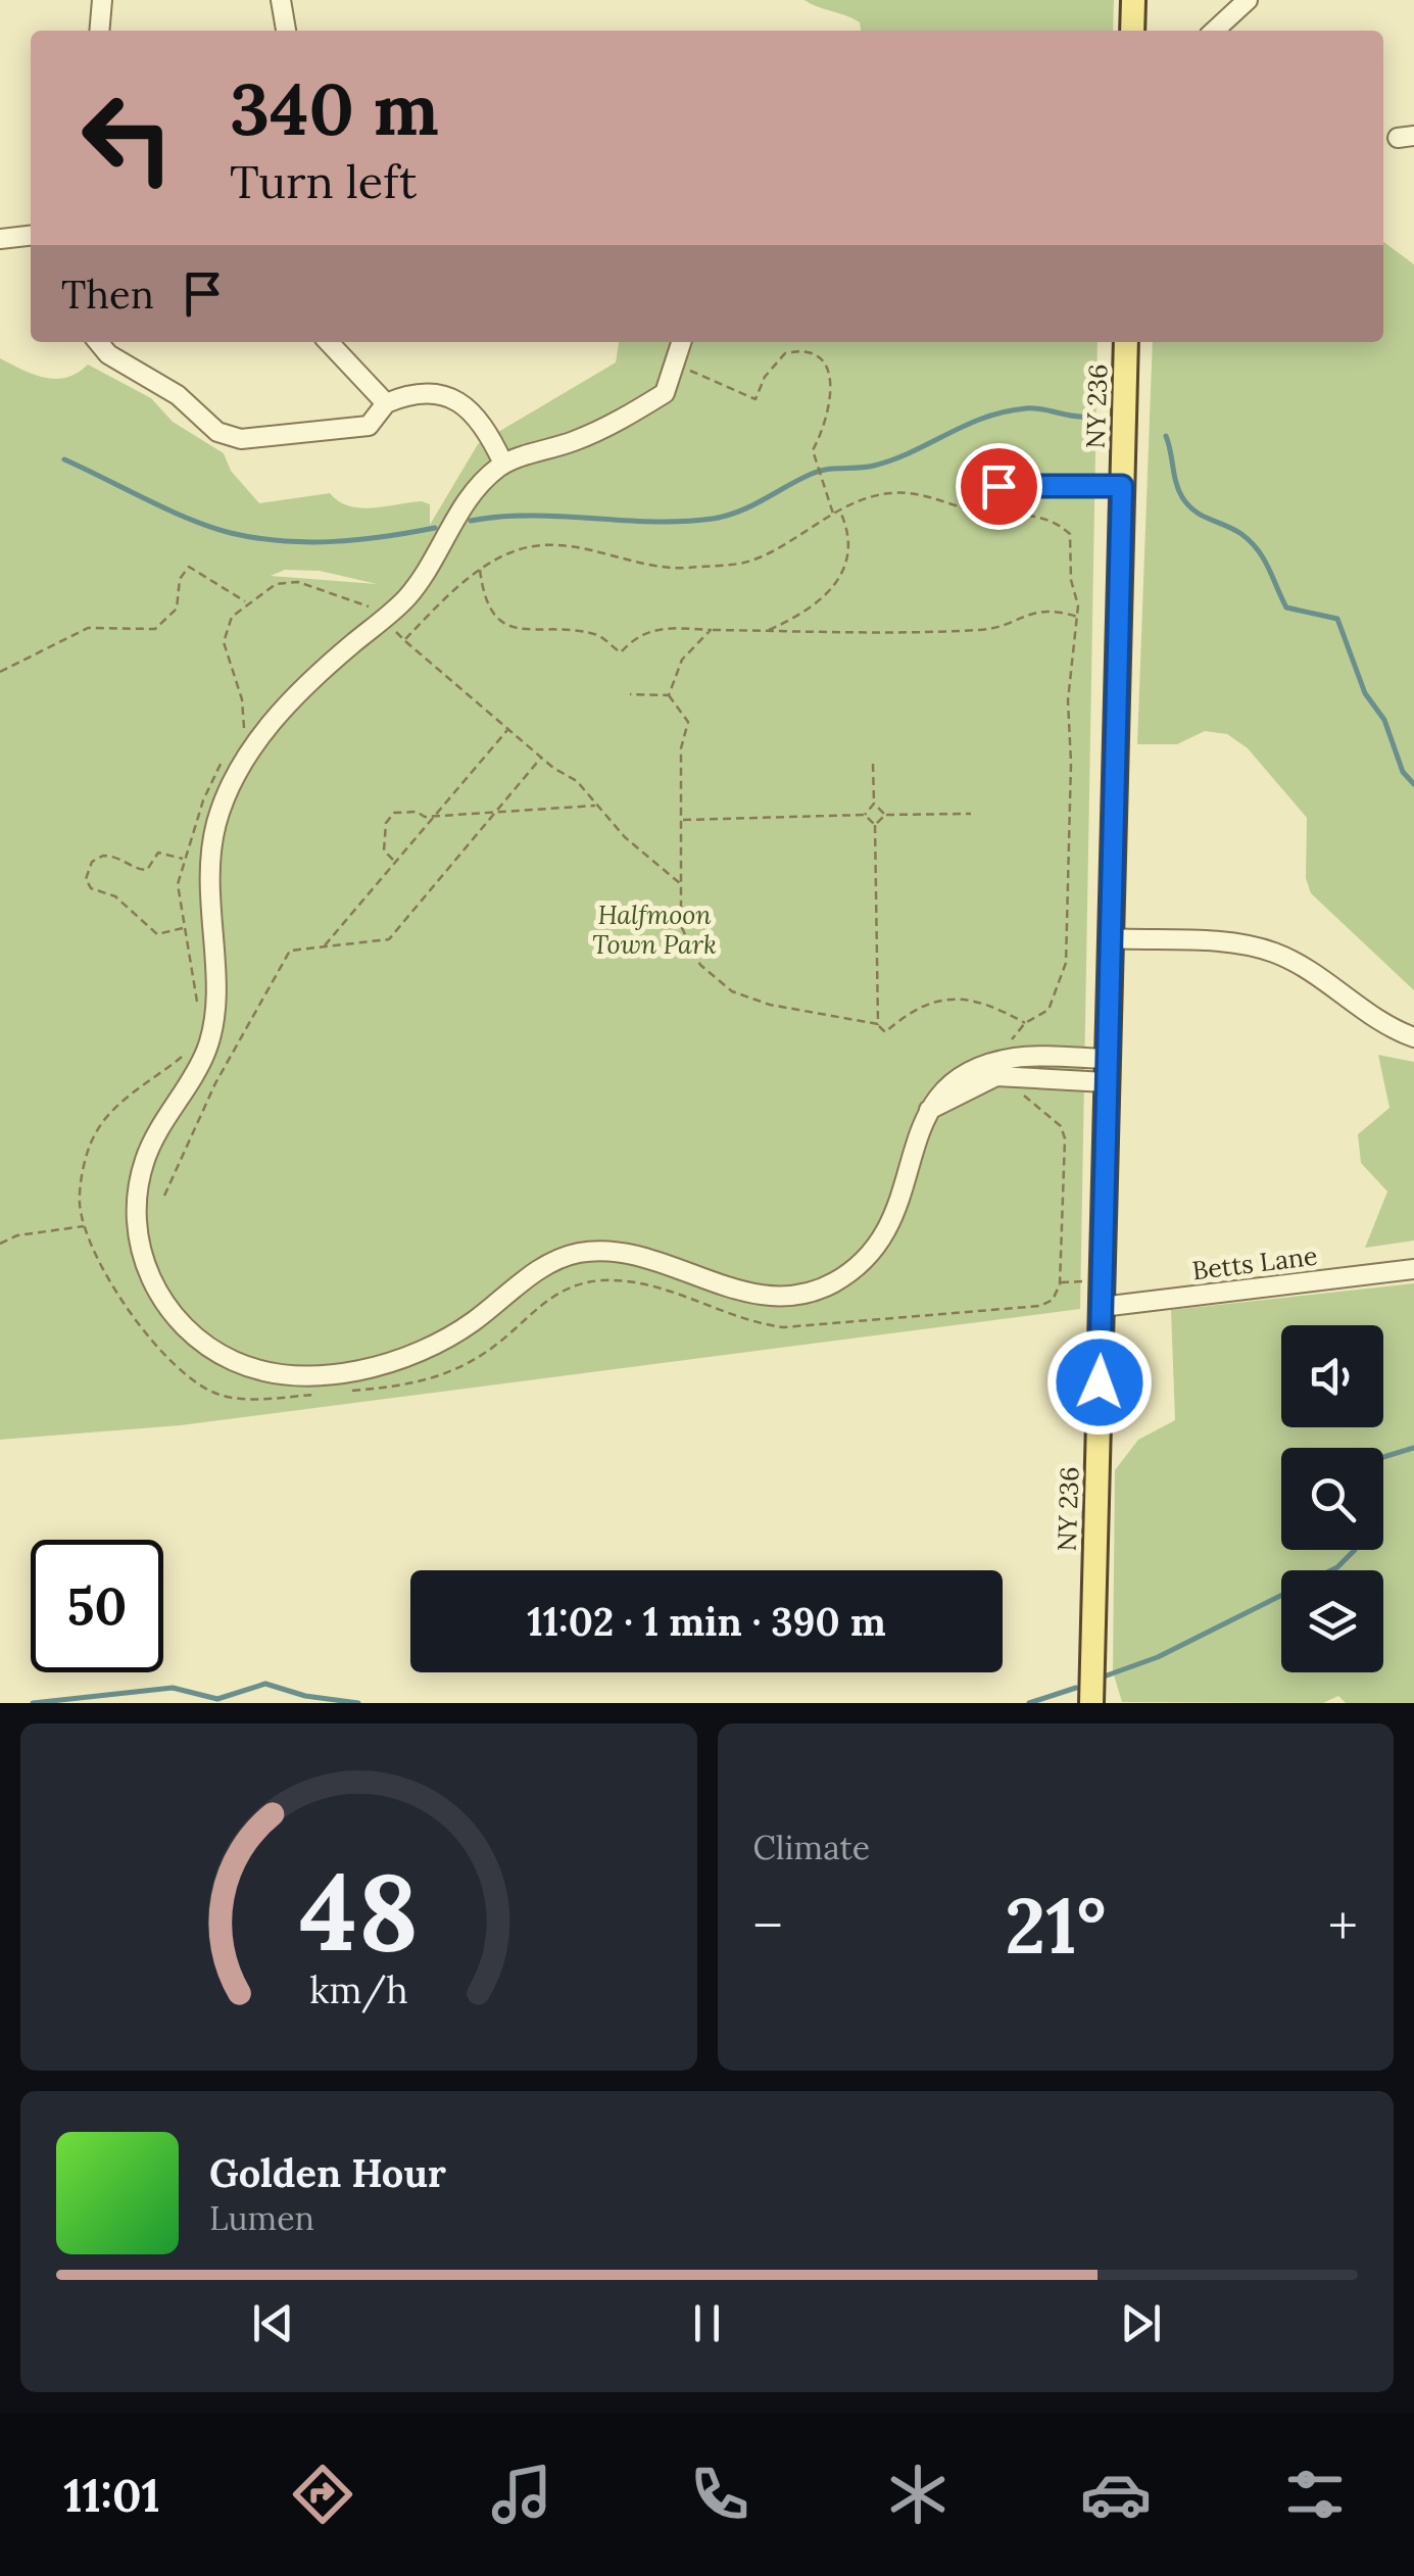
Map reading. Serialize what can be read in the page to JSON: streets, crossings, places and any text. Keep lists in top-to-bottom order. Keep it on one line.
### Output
{"streets":{"main road":["NY 236"],"street":["Betts Lane"]},"crossings":[["NY 236","Betts Lane"]],"parks":["Halfmoon Town Park"],"page":{"turn":["340 m","Turn left"],"then":"Then","limit":"50","trip":"11:02 · 1 min · 390 m","tile":"Climate","heat":["−","21°","+"],"song":["Golden Hour","Lumen"],"tabs":"11:01","gauge":["48","km/h"]}}
